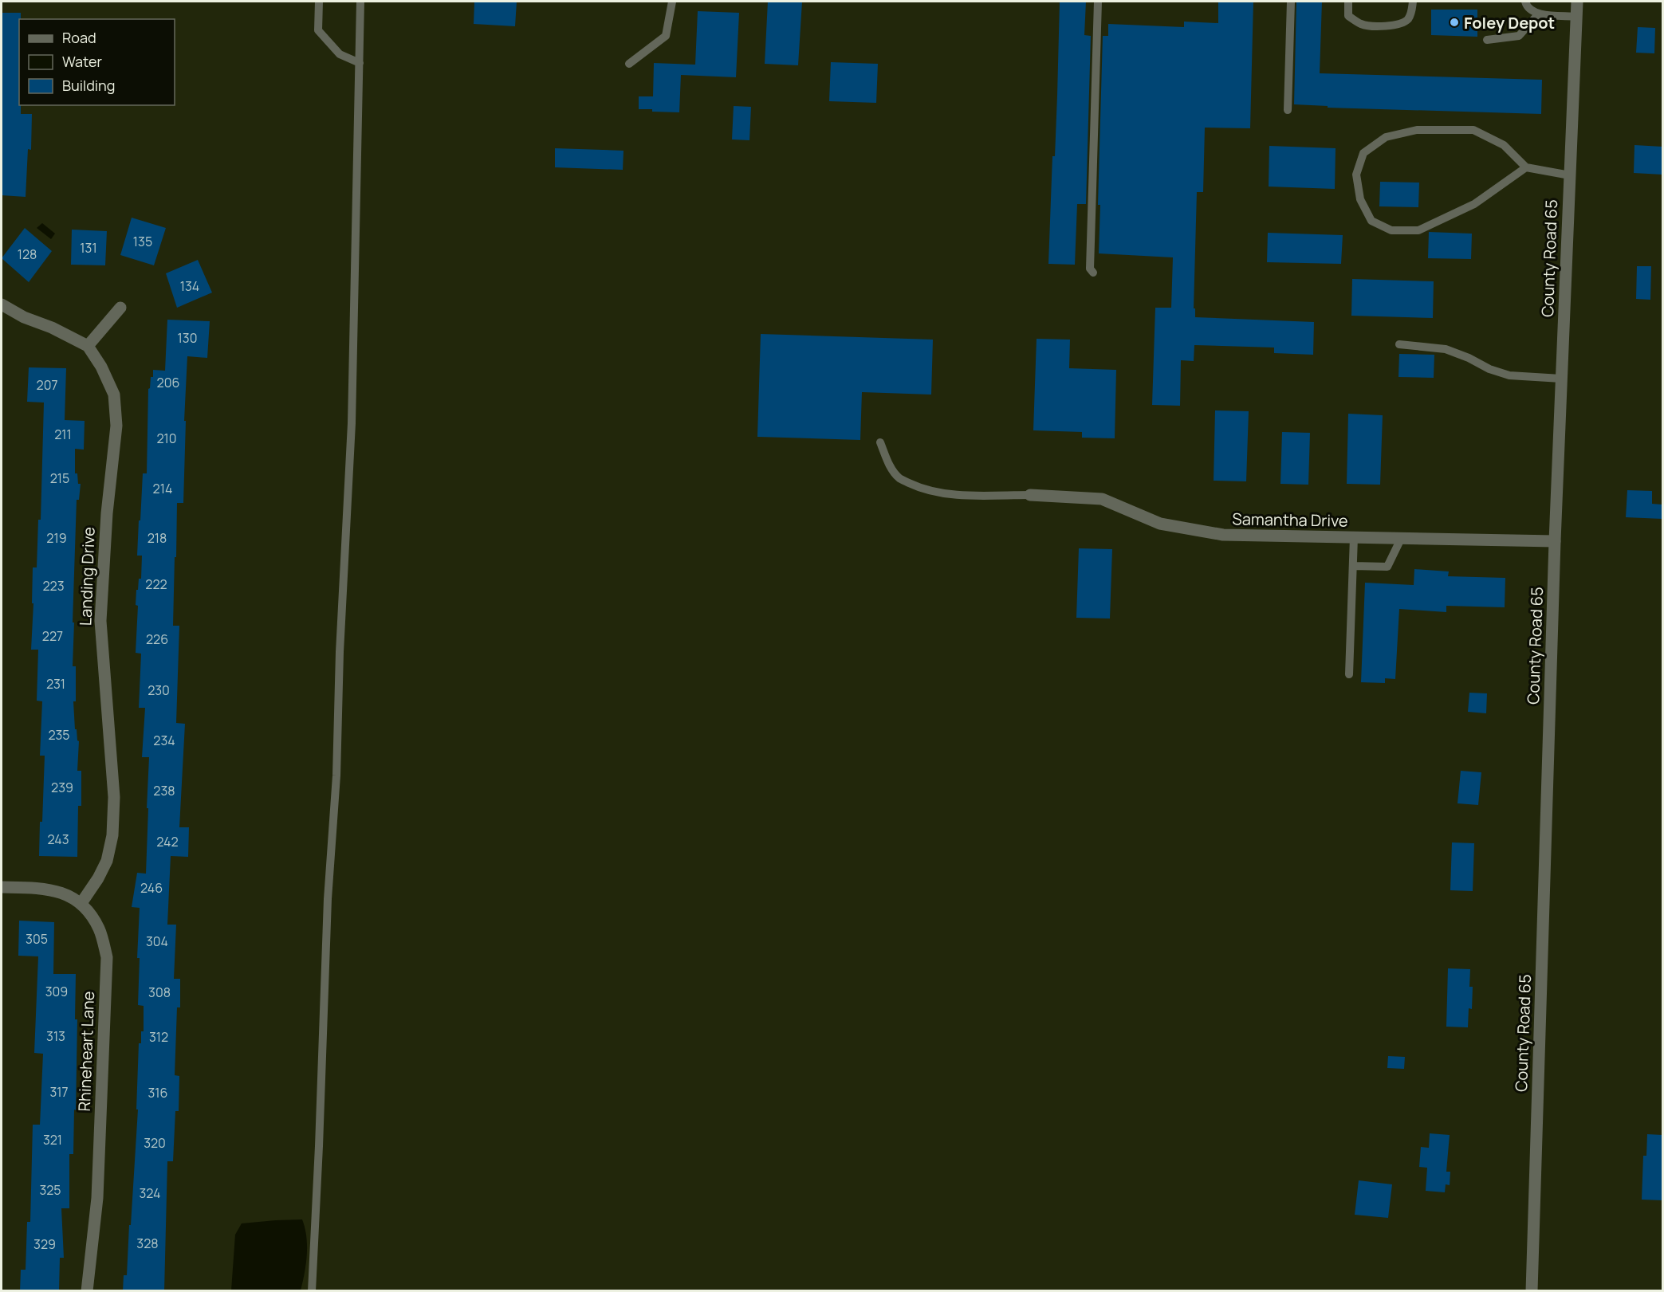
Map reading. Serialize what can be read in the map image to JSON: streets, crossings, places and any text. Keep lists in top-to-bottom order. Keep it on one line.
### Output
{"streets":{"street":["County Road 65","Samantha Drive","Landing Drive","Rhineheart Lane"]},"crossings":[["County Road 65","Samantha Drive"],["Landing Drive","Rhineheart Lane"]],"places":["Foley Depot"],"house_numbers":["135","131","128","134","130","206","207","211","210","215","214","219","218","222","223","227","226","231","230","235","234","239","238","243","242","246","305","304","309","308","313","312","317","316","321","320","325","324","328","329"],"legend":["Road","Water","Building"]}
